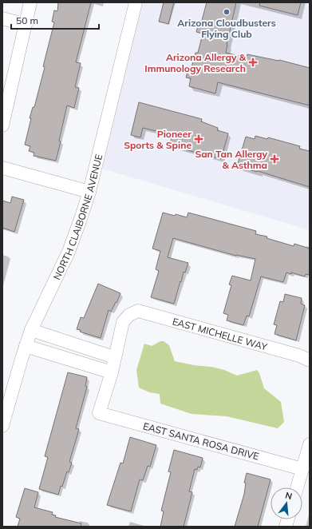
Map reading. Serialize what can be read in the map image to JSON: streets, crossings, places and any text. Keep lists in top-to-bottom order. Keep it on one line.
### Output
{"streets":{"street":["NORTH CLAIBORNE AVENUE","EAST MICHELLE WAY","EAST SANTA ROSA DRIVE"]},"places":{"other":["Arizona Cloudbusters Flying Club"],"health":["Arizona Allergy & Immunology Research","Pioneer Sports & Spine","San Tan Allergy & Asthma"]},"scale_bar":"50 m","north":"top"}
